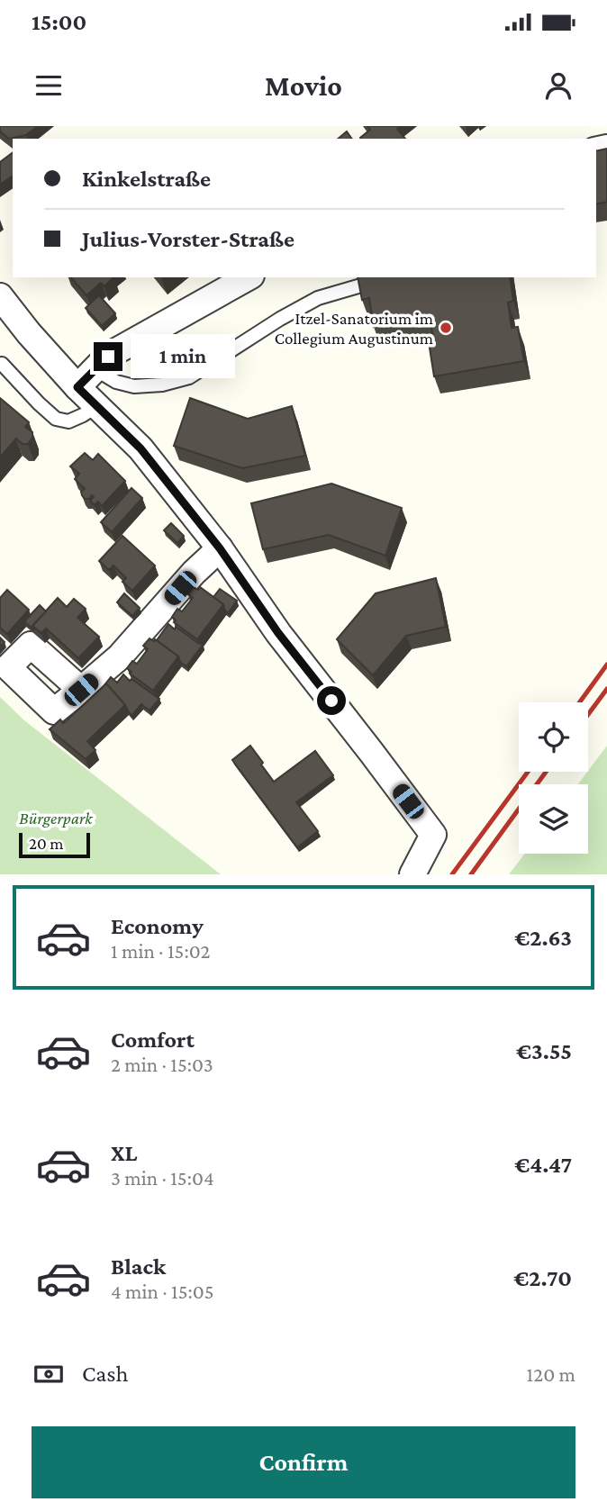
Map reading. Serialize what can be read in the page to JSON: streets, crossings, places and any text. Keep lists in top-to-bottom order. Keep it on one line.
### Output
{"parks":["Bürgerpark"],"places":["Itzel-Sanatorium im Collegium Augustinum"],"scale_bar":"20 m","page":{"status":"15:00","header":"Movio","banner":["Kinkelstraße","Julius-Vorster-Straße"],"bubble":"1 min","scale":"20 m","list":[{"name":"Economy","note":"1 min · 15:02","value":"€2.63"},{"name":"Comfort","note":"2 min · 15:03","value":"€3.55"},{"name":"XL","note":"3 min · 15:04","value":"€4.47"},{"name":"Black","note":"4 min · 15:05","value":"€2.70"}],"pay":["Cash","120 m"],"buttons":"Confirm"}}
